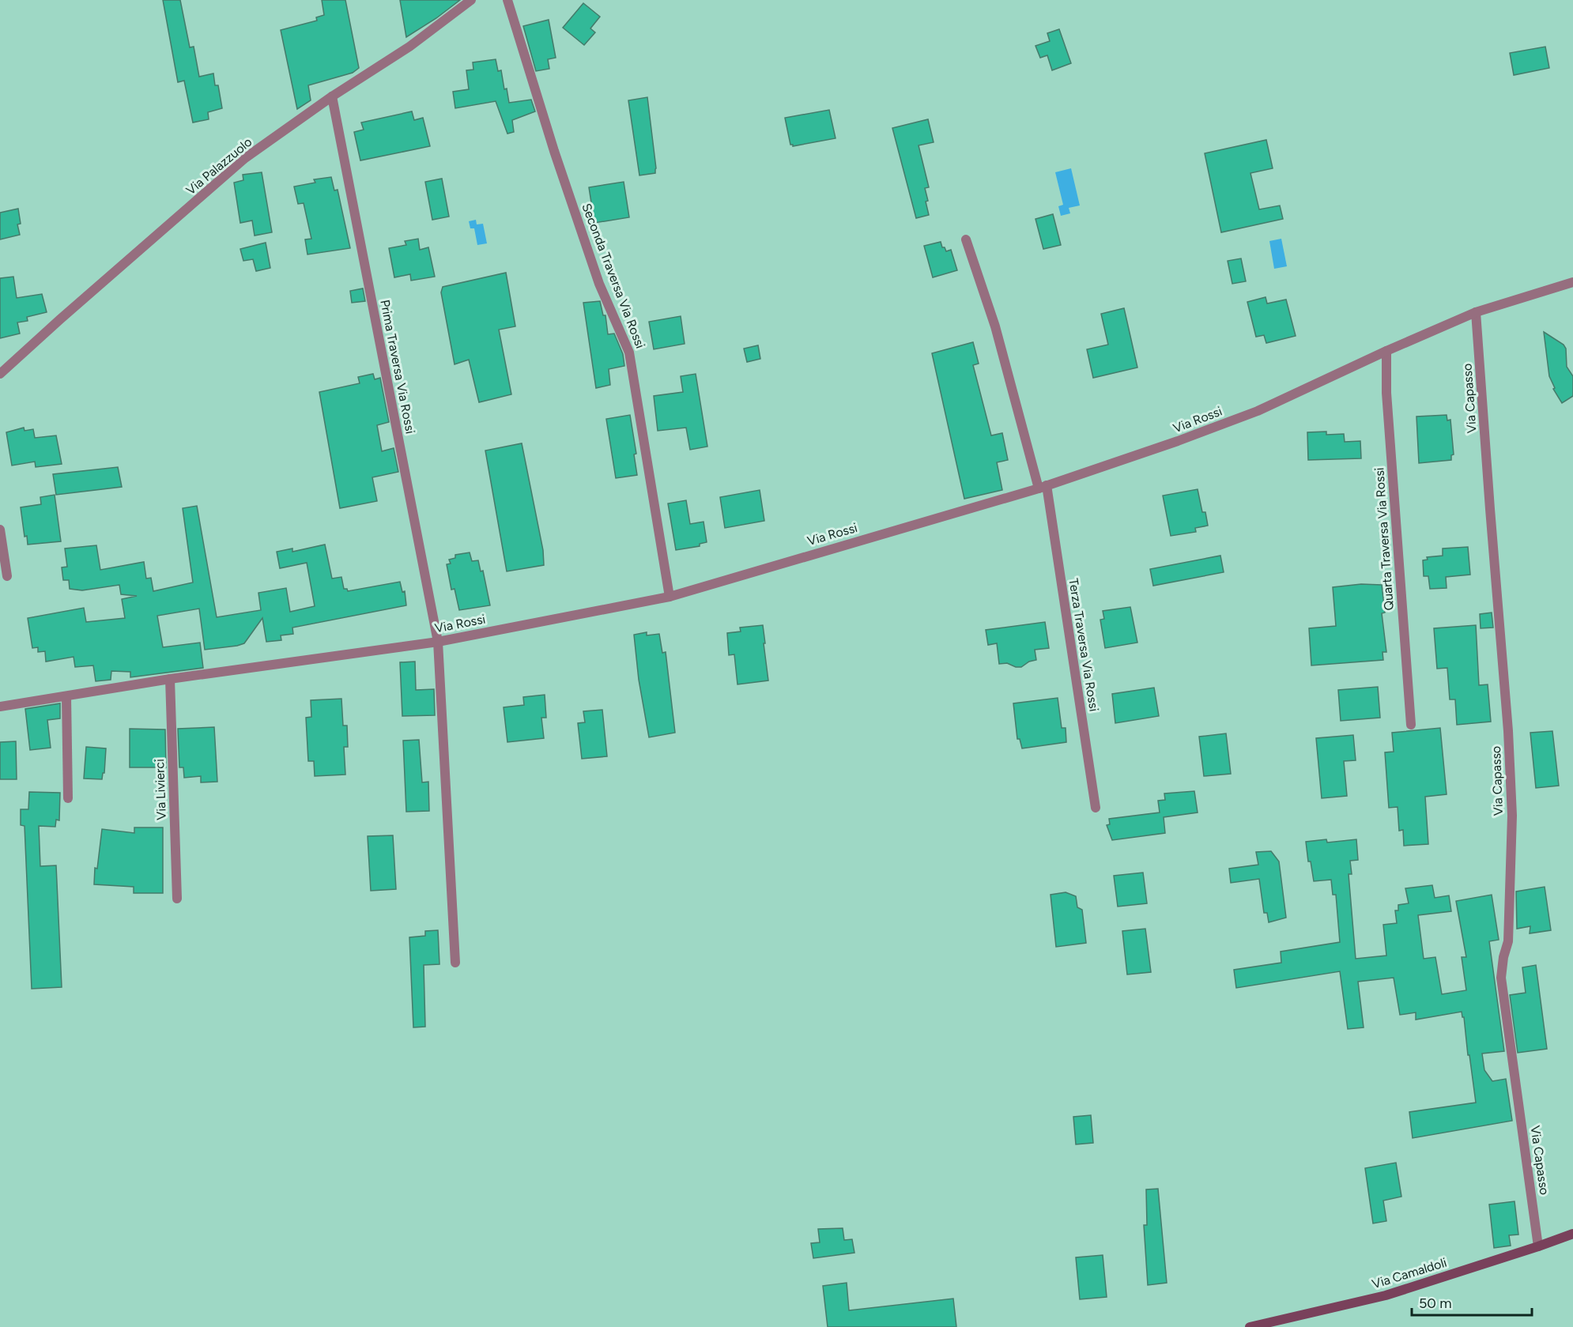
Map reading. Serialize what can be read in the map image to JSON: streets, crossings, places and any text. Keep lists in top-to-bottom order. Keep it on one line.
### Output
{"streets":{"street":["Via Palazzuolo","Seconda Traversa Via Rossi","Prima Traversa Via Rossi","Via Capasso","Via Rossi","Quarta Traversa Via Rossi","Terza Traversa Via Rossi","Via Livierci","Via Camaldoli"]},"crossings":[["Via Palazzuolo","Prima Traversa Via Rossi"],["Seconda Traversa Via Rossi","Via Rossi"],["Prima Traversa Via Rossi","Via Rossi"],["Via Capasso","Via Rossi"],["Via Capasso","Via Camaldoli"],["Via Rossi","Quarta Traversa Via Rossi"],["Via Rossi","Terza Traversa Via Rossi"],["Via Rossi","Via Livierci"]],"scale_bar":"50 m"}
